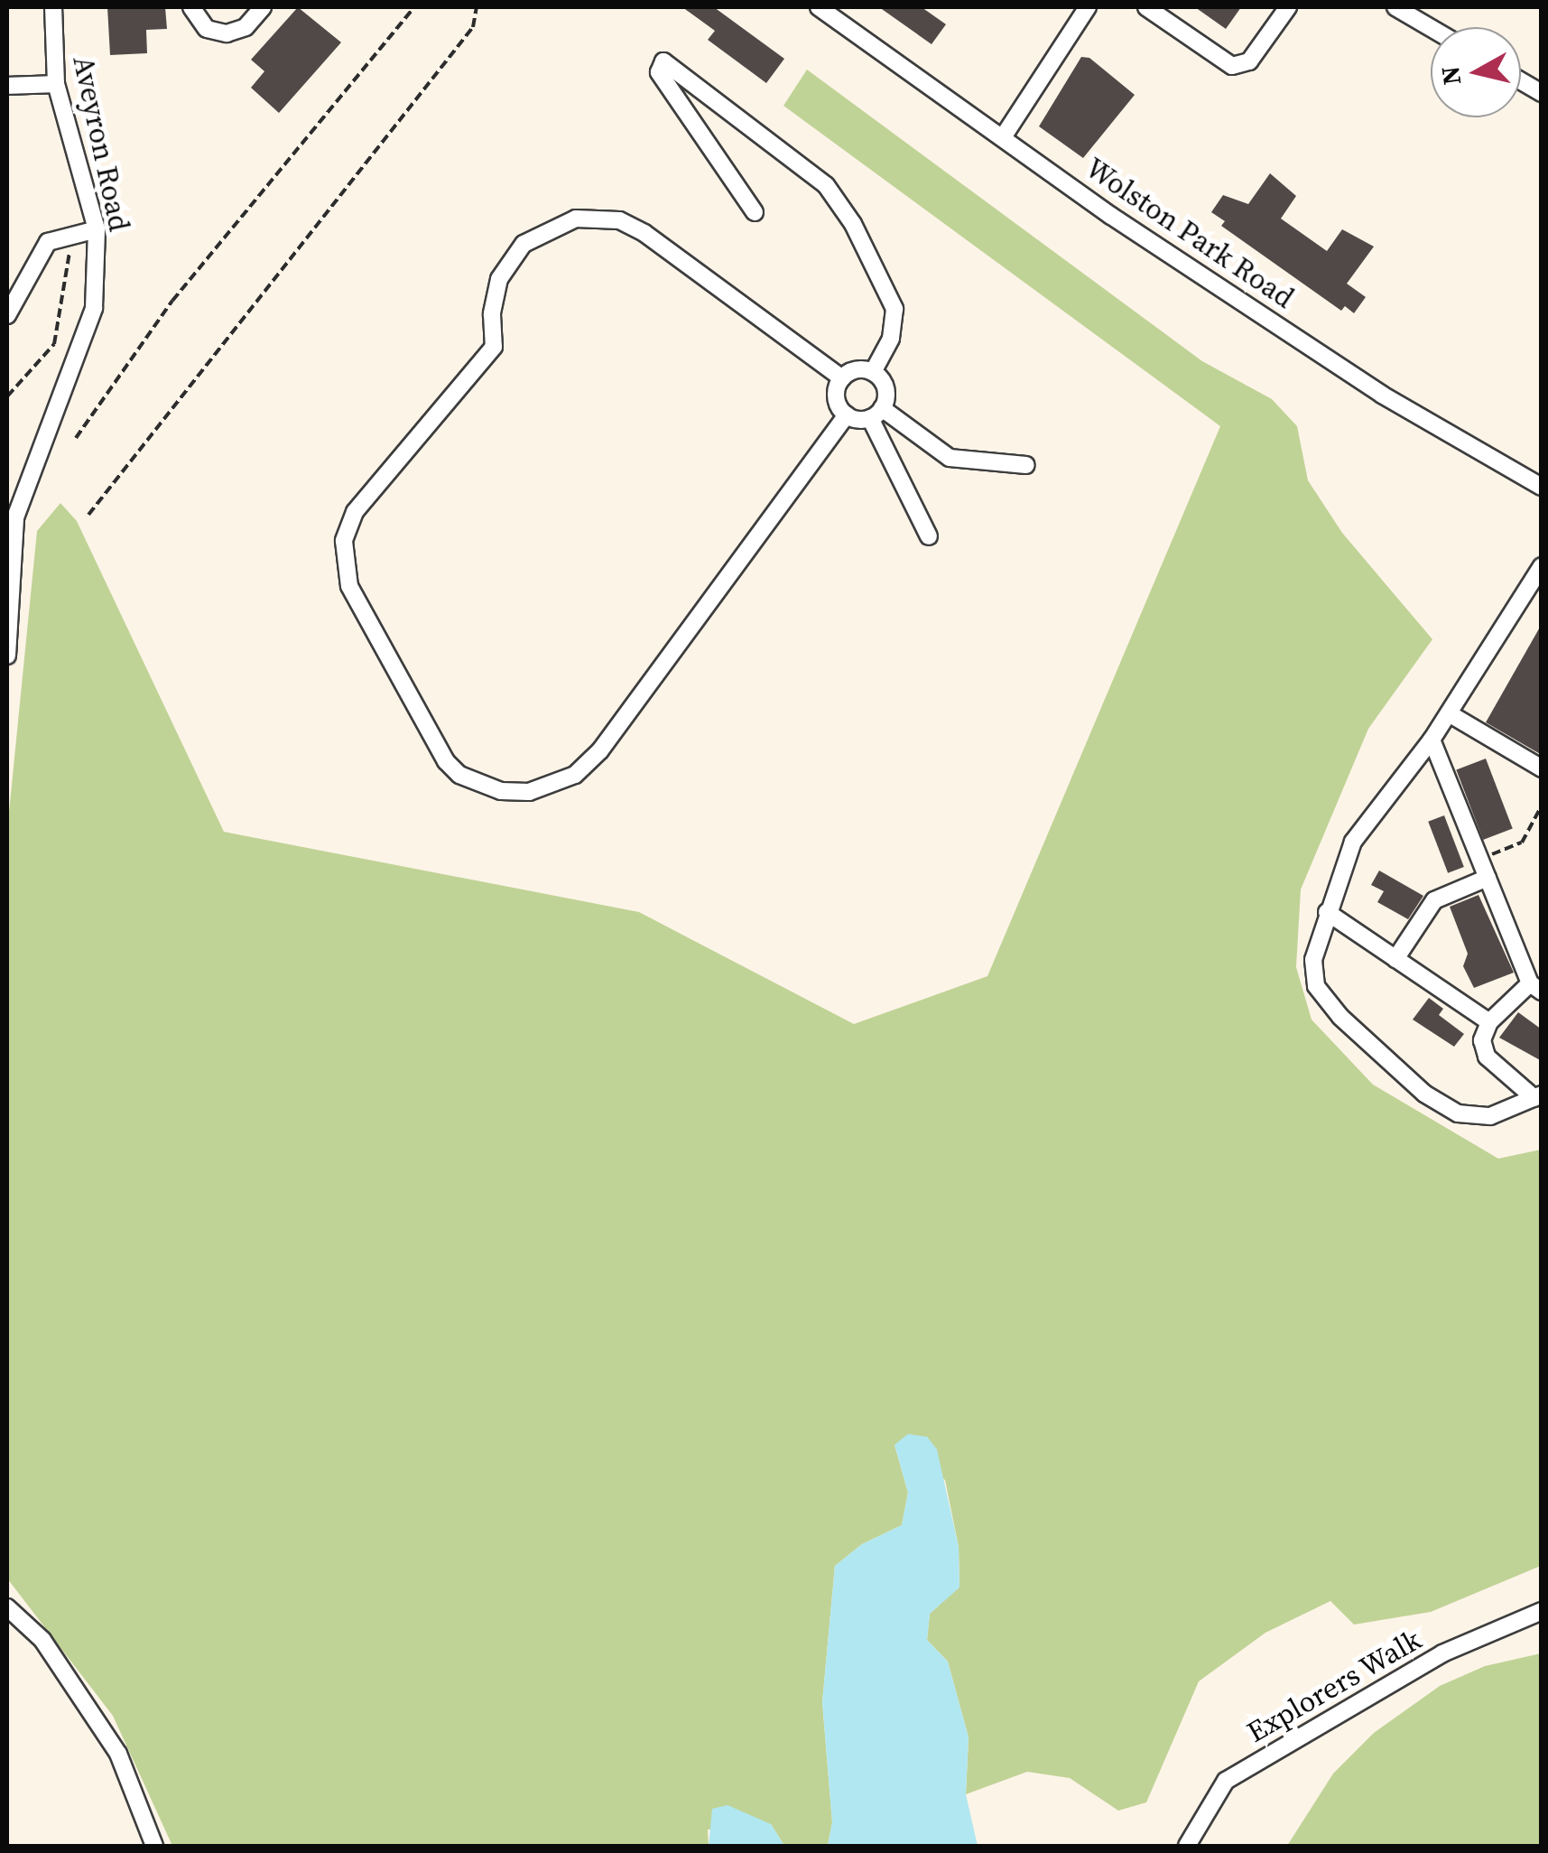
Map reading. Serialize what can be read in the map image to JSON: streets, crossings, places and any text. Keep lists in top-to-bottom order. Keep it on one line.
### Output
{"streets":{"street":["Aveyron Road","Wolston Park Road","Explorers Walk"]},"north":"left"}
